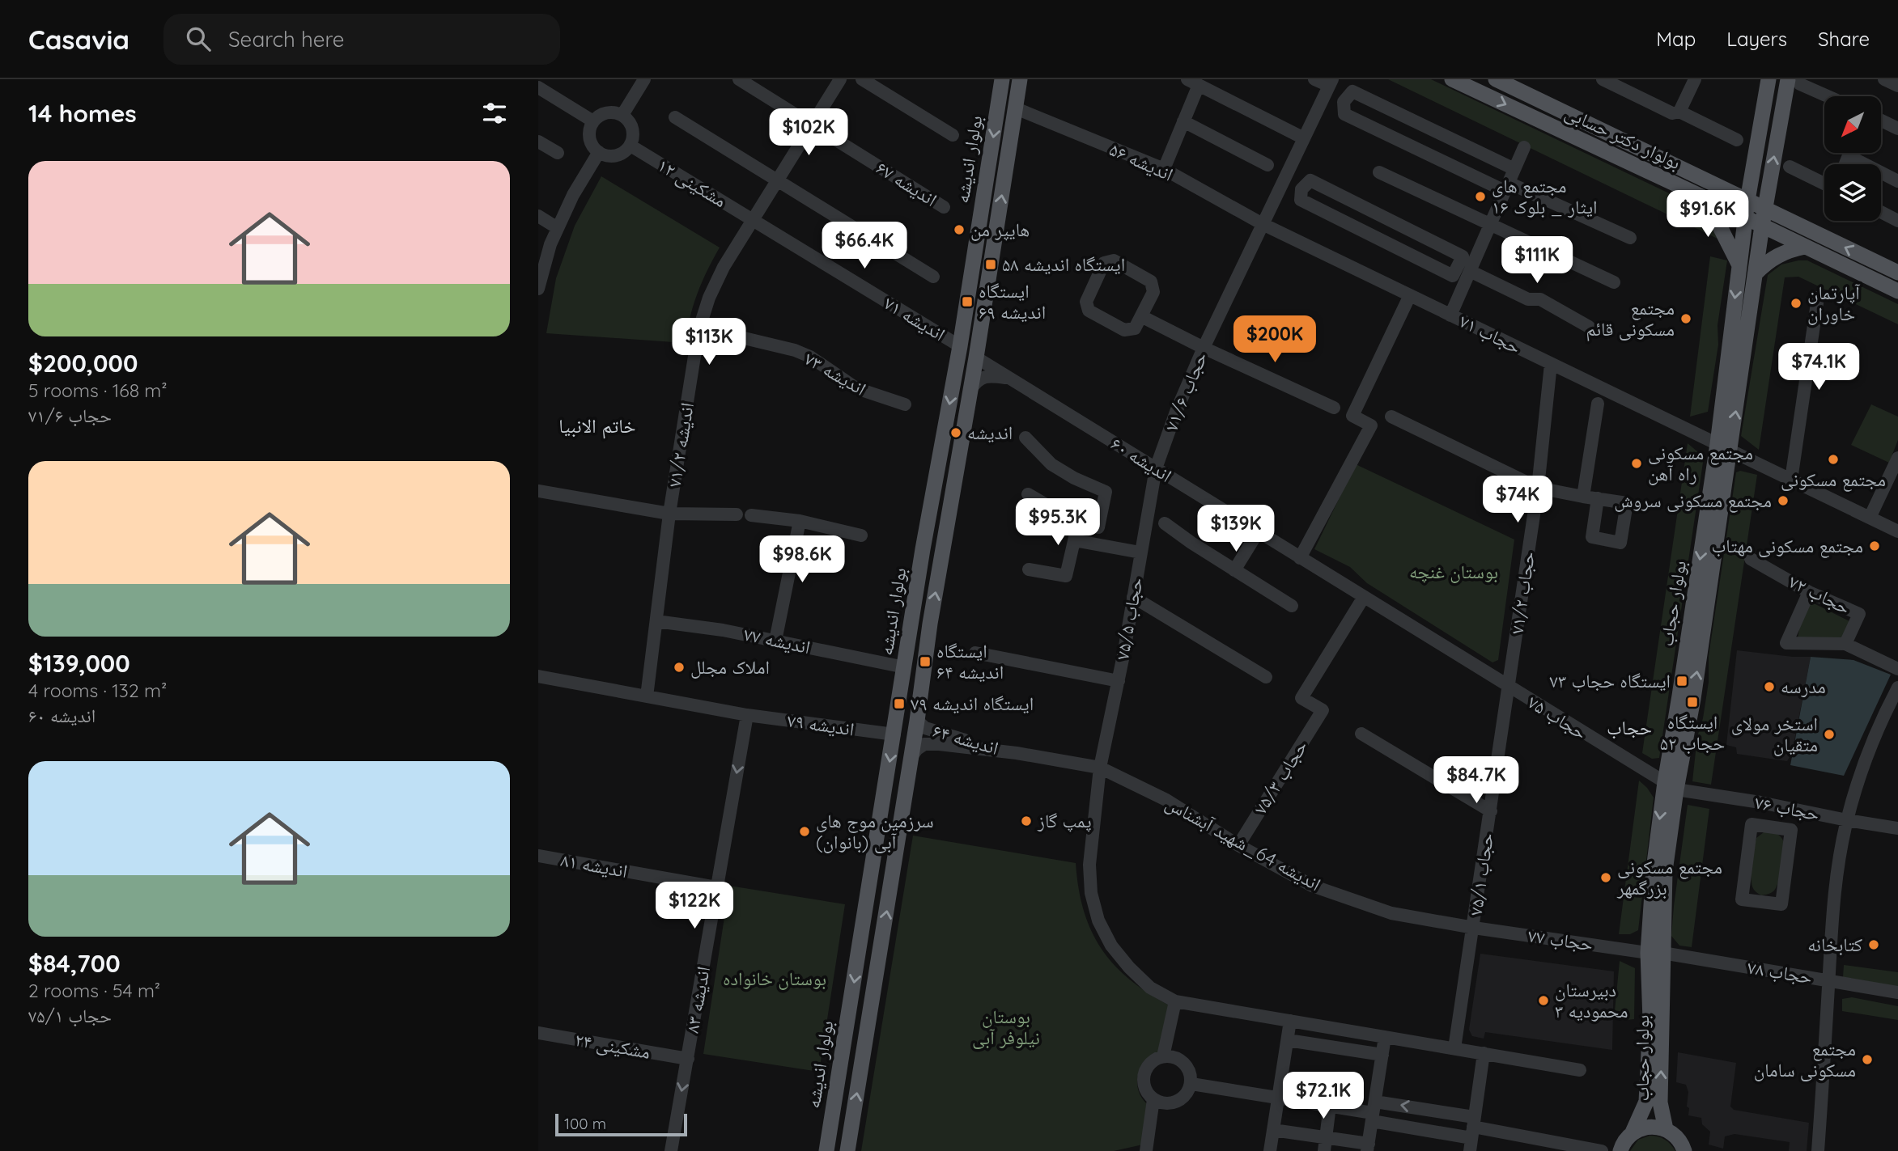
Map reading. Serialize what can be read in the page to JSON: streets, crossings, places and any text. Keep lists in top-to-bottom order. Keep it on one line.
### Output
{"streets":{"main road":["بولوار دکتر حسابی","بولوار اندیشه","بولوار حجاب"],"street":["اندیشه ۵۶","مشکینی ۱۲","اندیشه ۶۷","اندیشه ۷۱","حجاب ۷۱","اندیشه ۷۳","حجاب ۷۱/۶","اندیشه ۷۱/۲","اندیشه ۶۰","حجاب ۷۱/۲","حجاب ۷۲","حجاب ۷۵/۵","اندیشه ۷۷","حجاب ۷۵","اندیشه ۷۹","اندیشه ۶۴","حجاب ۷۵/۳","حجاب ۷۶","اندیشه 64_شهید آبشناس","اندیشه ۸۱","حجاب ۷۵/۱","حجاب ۷۷","حجاب ۷۸","اندیشه ۸۳","مشکینی ۲۴"]},"crossings":[["بولوار دکتر حسابی","بولوار حجاب"],["بولوار اندیشه","اندیشه ۵۶"],["بولوار اندیشه","اندیشه ۷۱"],["بولوار اندیشه","اندیشه ۶۰"],["بولوار اندیشه","اندیشه ۷۹"],["بولوار اندیشه","اندیشه ۶۴"],["اندیشه ۵۶","حجاب ۷۱"],["اندیشه ۵۶","حجاب ۷۱/۶"],["مشکینی ۱۲","اندیشه ۷۱"],["مشکینی ۱۲","اندیشه ۷۱/۲"],["اندیشه ۶۷","اندیشه ۷۱/۲"],["اندیشه ۷۱","اندیشه ۷۱/۲"],["حجاب ۷۱","حجاب ۷۱/۶"],["حجاب ۷۱","حجاب ۷۱/۲"],["حجاب ۷۱","بولوار حجاب"],["اندیشه ۷۳","اندیشه ۷۱/۲"],["حجاب ۷۱/۶","اندیشه ۶۰"],["حجاب ۷۱/۶","حجاب ۷۵/۵"],["اندیشه ۷۱/۲","اندیشه ۷۷"],["اندیشه ۷۱/۲","اندیشه ۷۹"],["اندیشه ۶۰","حجاب ۷۱/۲"],["اندیشه ۶۰","حجاب ۷۵/۵"],["اندیشه ۶۰","حجاب ۷۵"],["اندیشه ۶۰","حجاب ۷۵/۳"],["اندیشه ۶۰","حجاب ۷۵/۱"],["حجاب ۷۱/۲","حجاب ۷۵"],["حجاب ۷۱/۲","حجاب ۷۵/۱"],["بولوار حجاب","حجاب ۷۵"],["بولوار حجاب","حجاب ۷۶"],["بولوار حجاب","حجاب ۷۷"],["بولوار حجاب","حجاب ۷۸"],["حجاب ۷۵/۵","اندیشه 64_شهید آبشناس"],["حجاب ۷۵/۵","حجاب ۷۵/۱"],["حجاب ۷۵","حجاب ۷۶"],["حجاب ۷۵","حجاب ۷۵/۱"],["اندیشه ۷۹","اندیشه ۸۳"],["اندیشه ۶۴","اندیشه 64_شهید آبشناس"],["حجاب ۷۵/۳","اندیشه 64_شهید آبشناس"],["اندیشه 64_شهید آبشناس","حجاب ۷۵/۱"],["اندیشه 64_شهید آبشناس","حجاب ۷۷"],["اندیشه ۸۱","اندیشه ۸۳"],["حجاب ۷۵/۱","حجاب ۷۷"],["حجاب ۷۷","حجاب ۷۸"],["اندیشه ۸۳","مشکینی ۲۴"]],"one_way":["اندیشه ۸۳"],"districts":["خاتم الانبیا","حجاب"],"parks":["بوستان غنچه","بوستان خانواده","بوستان نیلوفر آبی"],"places":{"other":["مجتمع های ایثار _ بلوک ۱۶","هایپر من","آپارتمان خاوران","مجتمع مسکونی قائم","اندیشه","مجتمع مسکونی","مجتمع مسکونی راه آهن","مجتمع مسکونی سروش","مجتمع مسکونی مهتاب","املاک مجلل","مدرسه","استخر مولای متقیان","پمپ گاز","سرزمین موج های آبی (بانوان)","مجتمع مسکونی بزرگمهر","کتابخانه","دبیرستان محمودیه ۳","مجتمع مسکونی سامان"],"transit":["ایستگاه اندیشه ۵۸","ایستگاه اندیشه ۶۹","ایستگاه اندیشه ۶۴","ایستگاه حجاب ۷۳","ایستگاه حجاب ۵۲","ایستگاه اندیشه ۷۹"]},"scale_bar":"100 m","north":"bottom left","page":{"header":"Casavia","search":"Search here","nav":["Map","Layers","Share"],"heading":"14 homes","price":["$102K","$91.6K","$66.4K","$111K","$200K","$113K","$74.1K","$74K","$95.3K","$139K","$98.6K","$84.7K","$122K","$72.1K"],"list":[{"name":"$200,000","note":"5 rooms · 168 m² · حجاب ۷۱/۶"},{"name":"$139,000","note":"4 rooms · 132 m² · اندیشه ۶۰"},{"name":"$84,700","note":"2 rooms · 54 m² · حجاب ۷۵/۱"}],"scale":"100 m"}}
